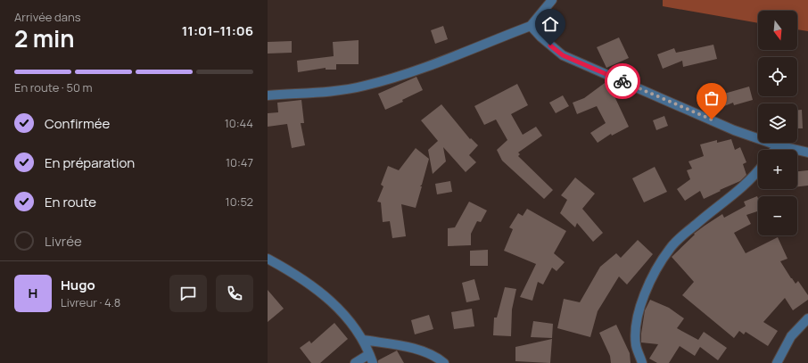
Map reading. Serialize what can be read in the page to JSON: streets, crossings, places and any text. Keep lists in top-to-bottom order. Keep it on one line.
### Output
{"north":"bottom","page":{"heading":["2 min","Arrivée dans","11:01–11:06"],"panel":["Hugo","Livreur · 4.8"],"map_buttons":["+","−"],"bar":"En route · 50 m","list":[["Confirmée","10:44"],["En préparation","10:47"],["En route","10:52"],"Livrée"],"round":"H"}}
